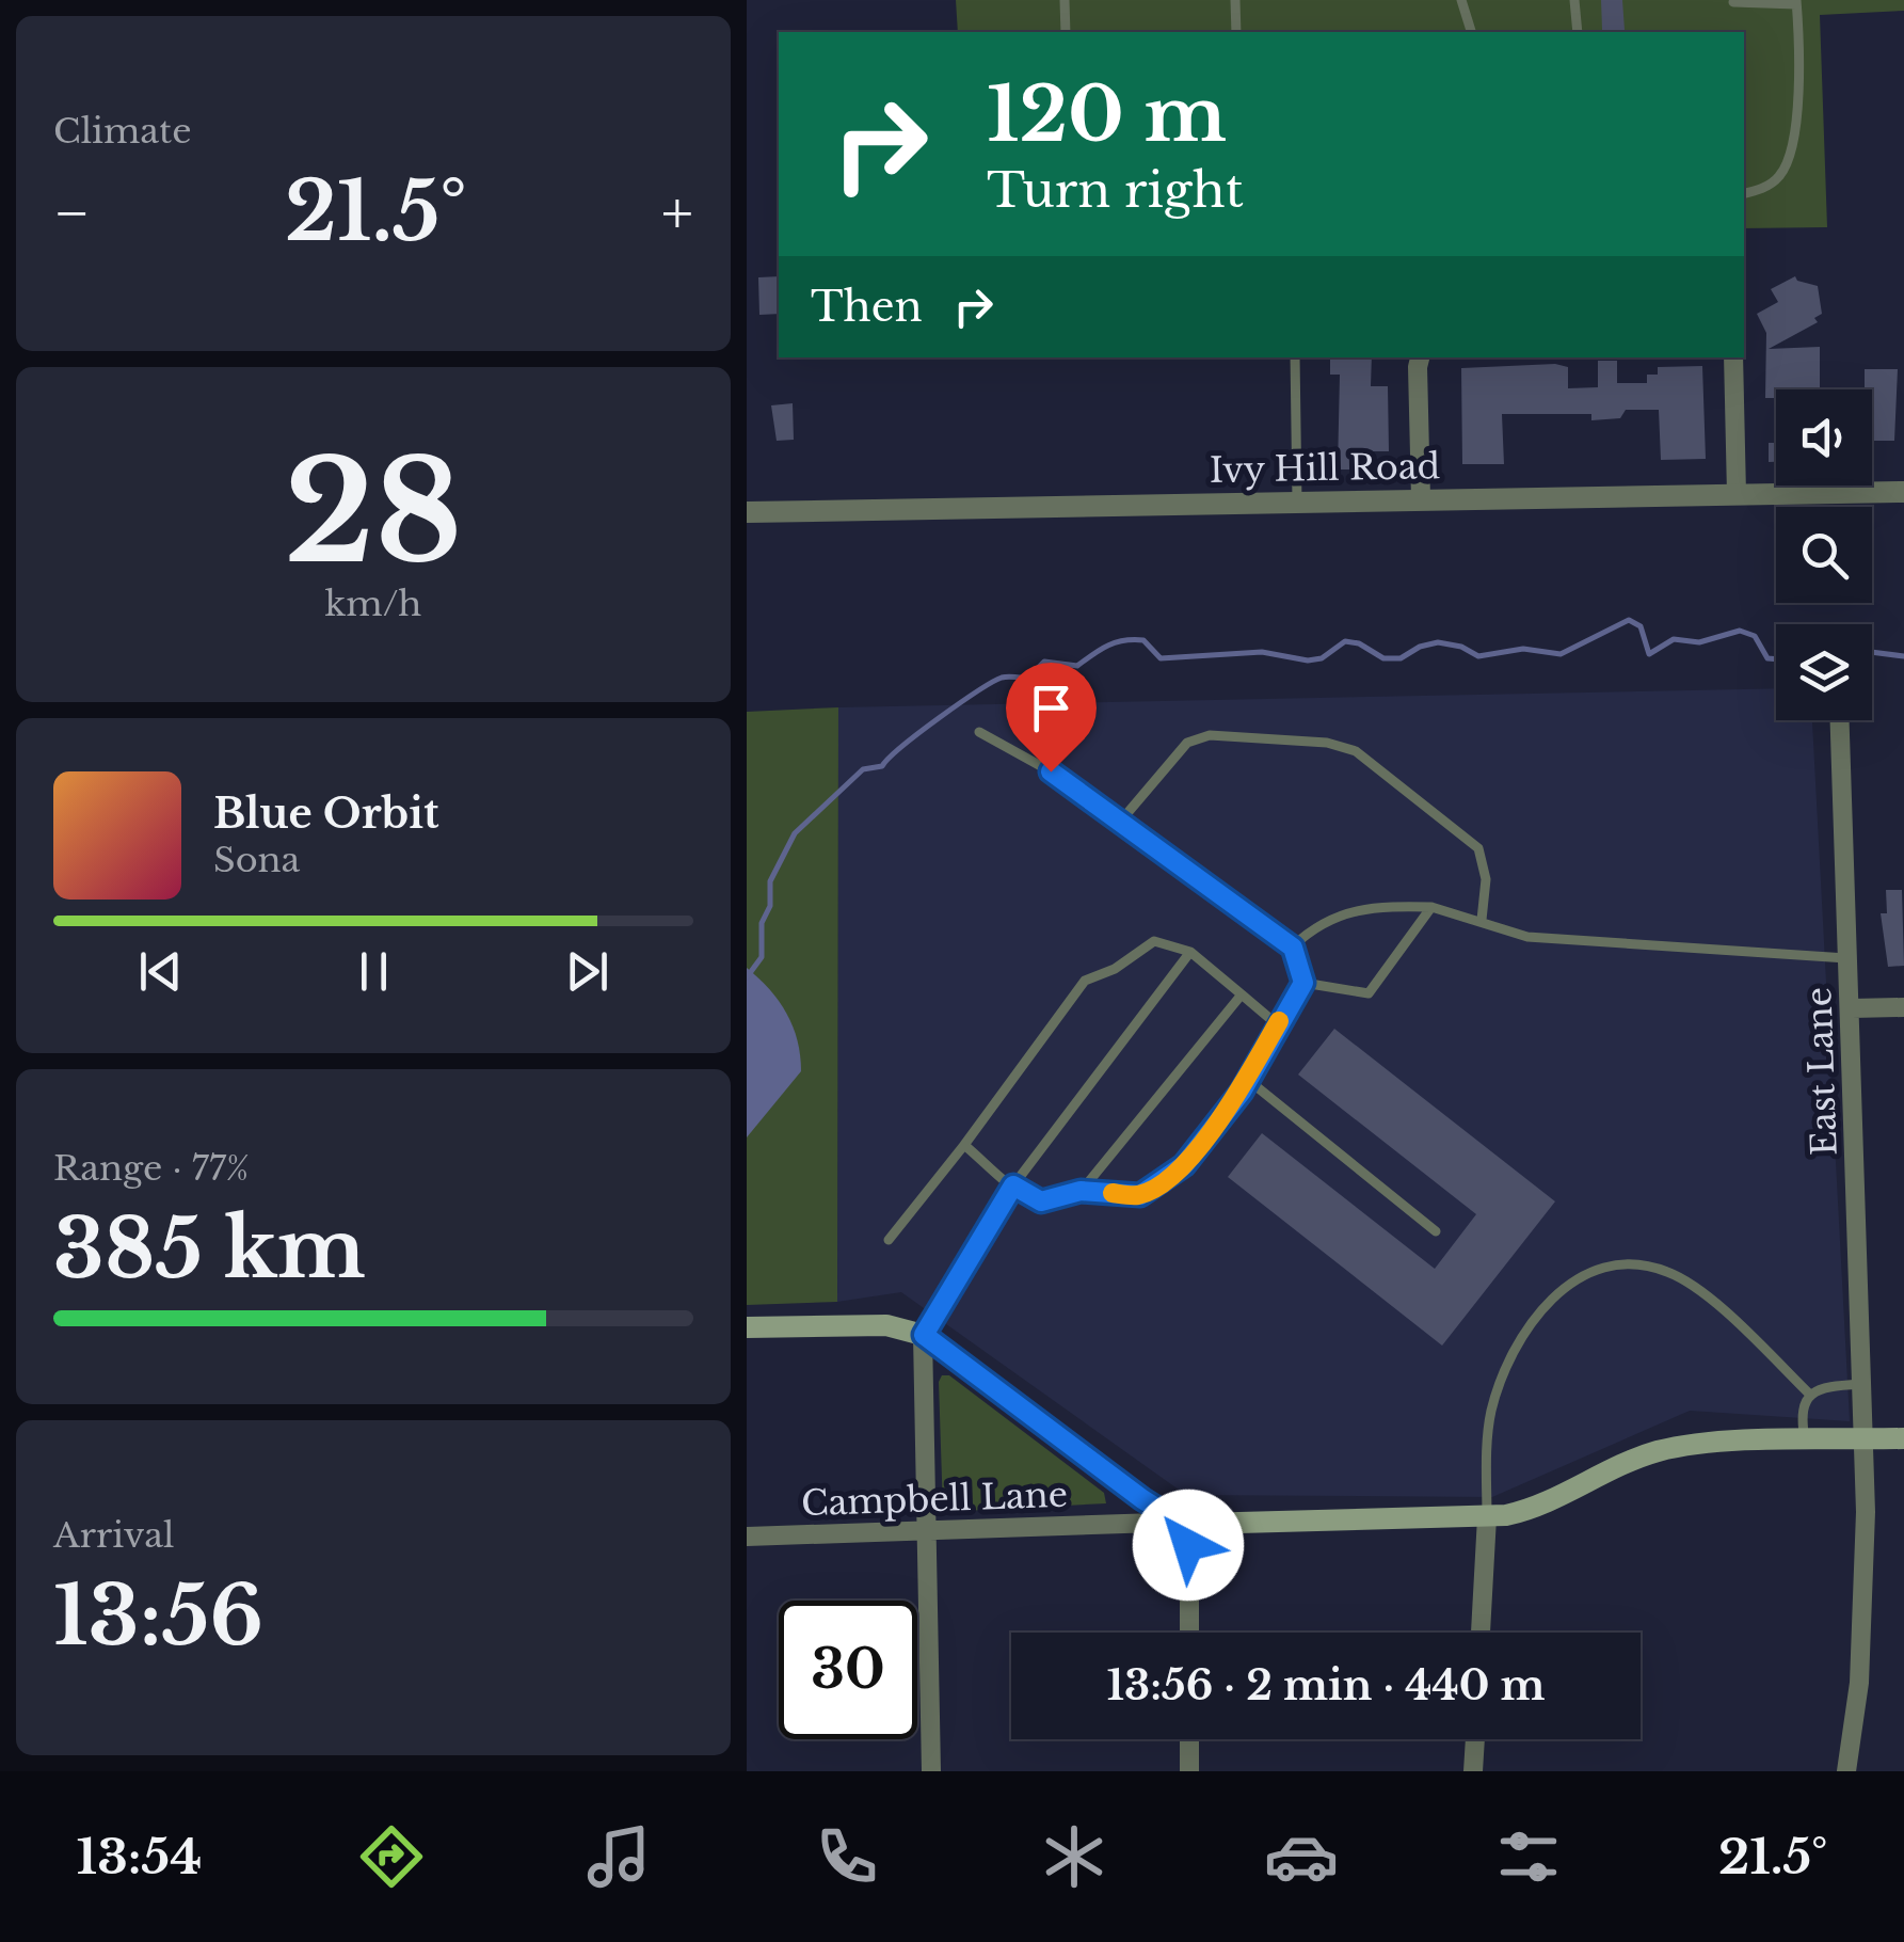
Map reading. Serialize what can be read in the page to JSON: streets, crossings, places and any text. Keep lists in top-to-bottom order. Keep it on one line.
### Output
{"streets":{"street":["Ivy Hill Road","East Lane","Campbell Lane"]},"page":{"tile":["Climate",["28","km/h"],["Range · 77%","385 km"],["Arrival","13:56"]],"turn":["120 m","Turn right"],"heat":["−","21.5°","+"],"then":"Then","song":["Blue Orbit","Sona"],"limit":"30","trip":"13:56 · 2 min · 440 m","tabs":["13:54","21.5°"]}}
